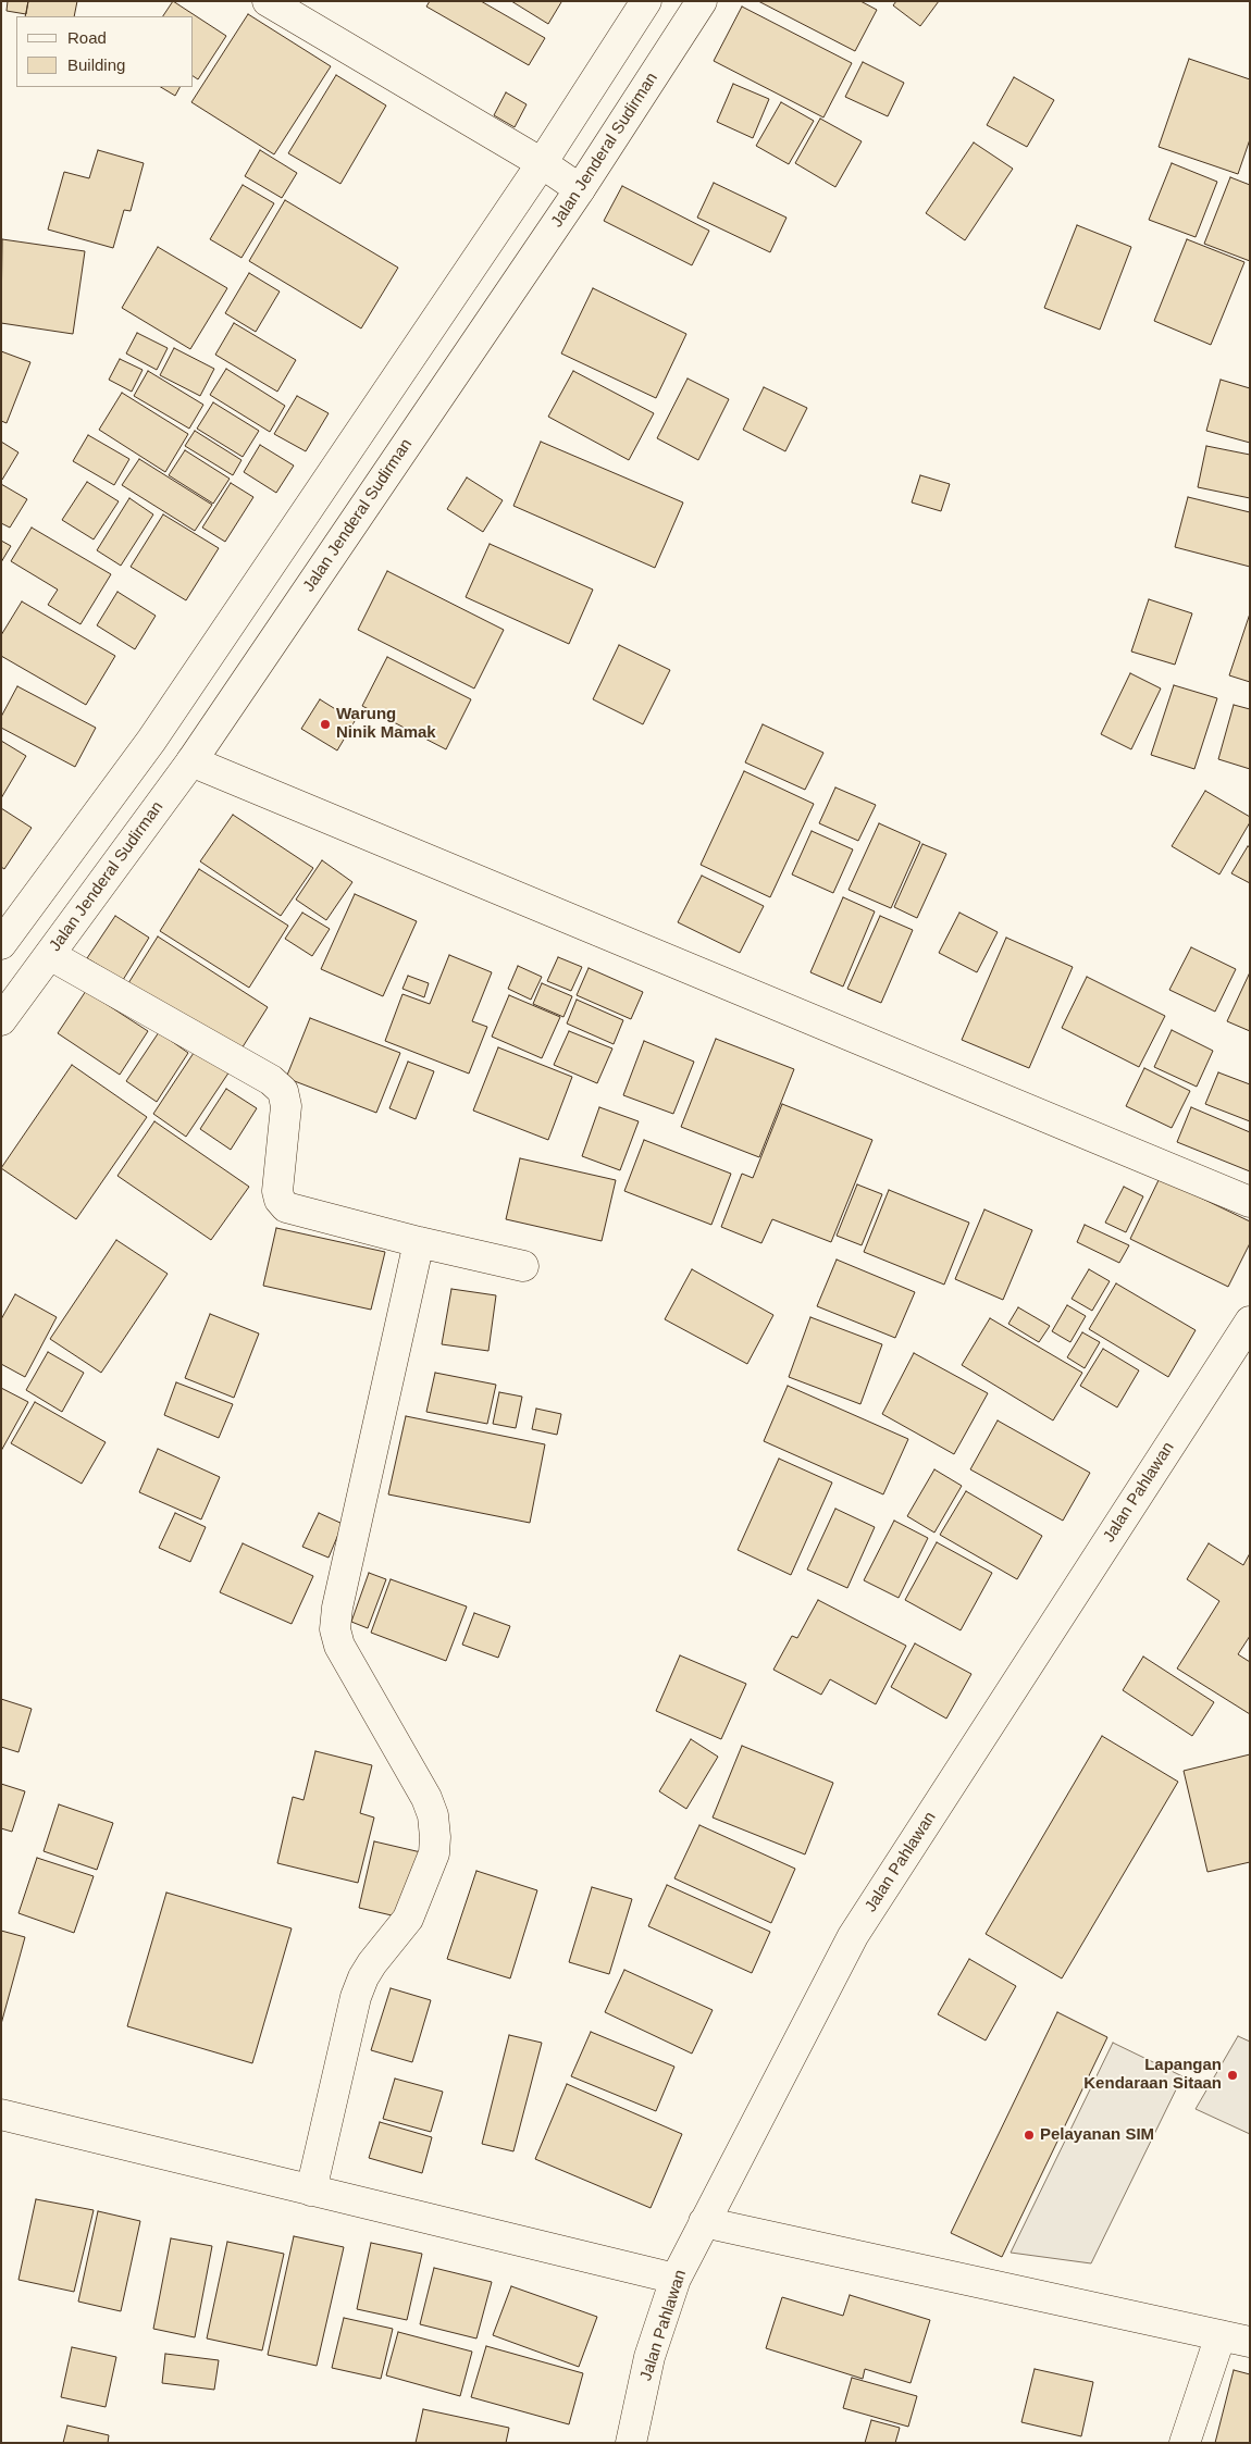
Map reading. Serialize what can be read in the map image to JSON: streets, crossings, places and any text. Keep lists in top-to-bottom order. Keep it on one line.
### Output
{"streets":{"street":["Jalan Jenderal Sudirman","Jalan Pahlawan"]},"places":["Warung Ninik Mamak","Lapangan Kendaraan Sitaan","Pelayanan SIM"],"legend":["Road","Building"]}
